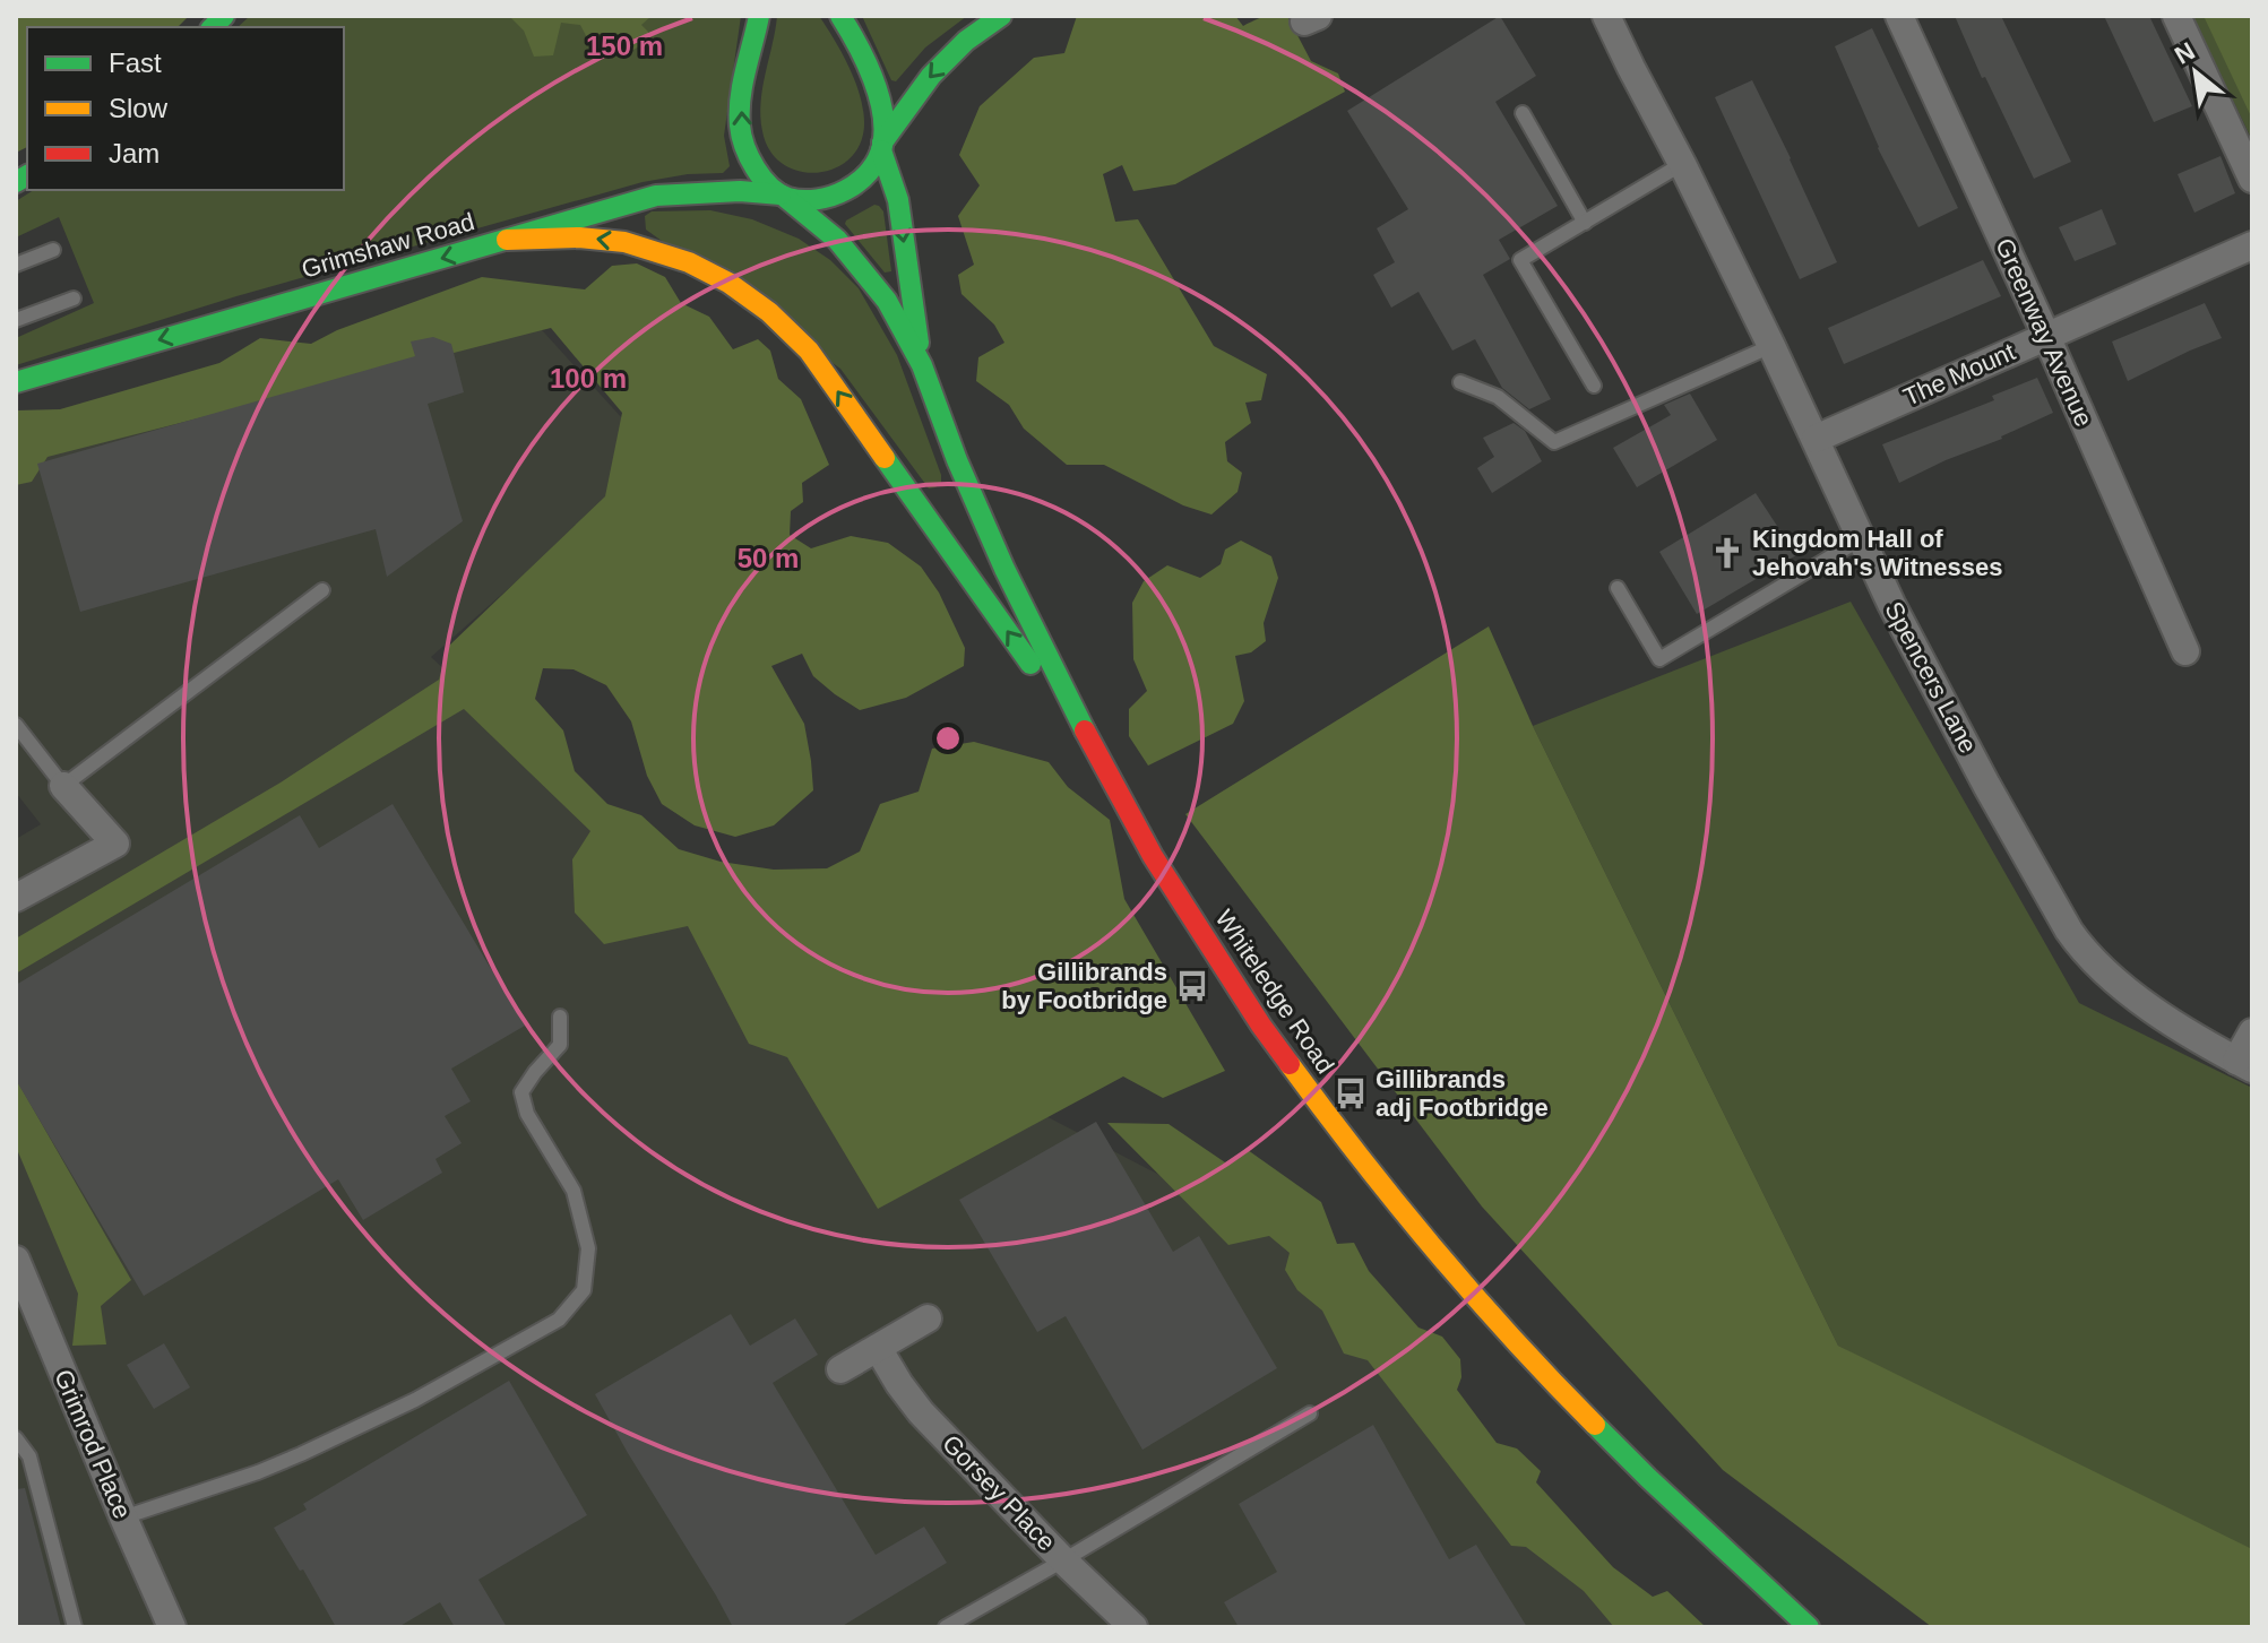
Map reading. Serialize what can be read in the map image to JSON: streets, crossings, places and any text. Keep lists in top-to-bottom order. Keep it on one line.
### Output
{"streets":{"street":["Grimshaw Road","Greenway Avenue","The Mount","Spencers Lane","Whiteledge Road","Grimrod Place","Gorsey Place"]},"crossings":[["Grimshaw Road","Whiteledge Road"],["Greenway Avenue","The Mount"],["The Mount","Spencers Lane"]],"one_way":["Grimshaw Road"],"places":{"church":["Kingdom Hall of Jehovah's Witnesses"],"bus stop":["Gillibrands by Footbridge","Gillibrands adj Footbridge"]},"legend":["Fast","Slow","Jam"],"north":"top left","rings":["150 m","100 m","50 m"]}
